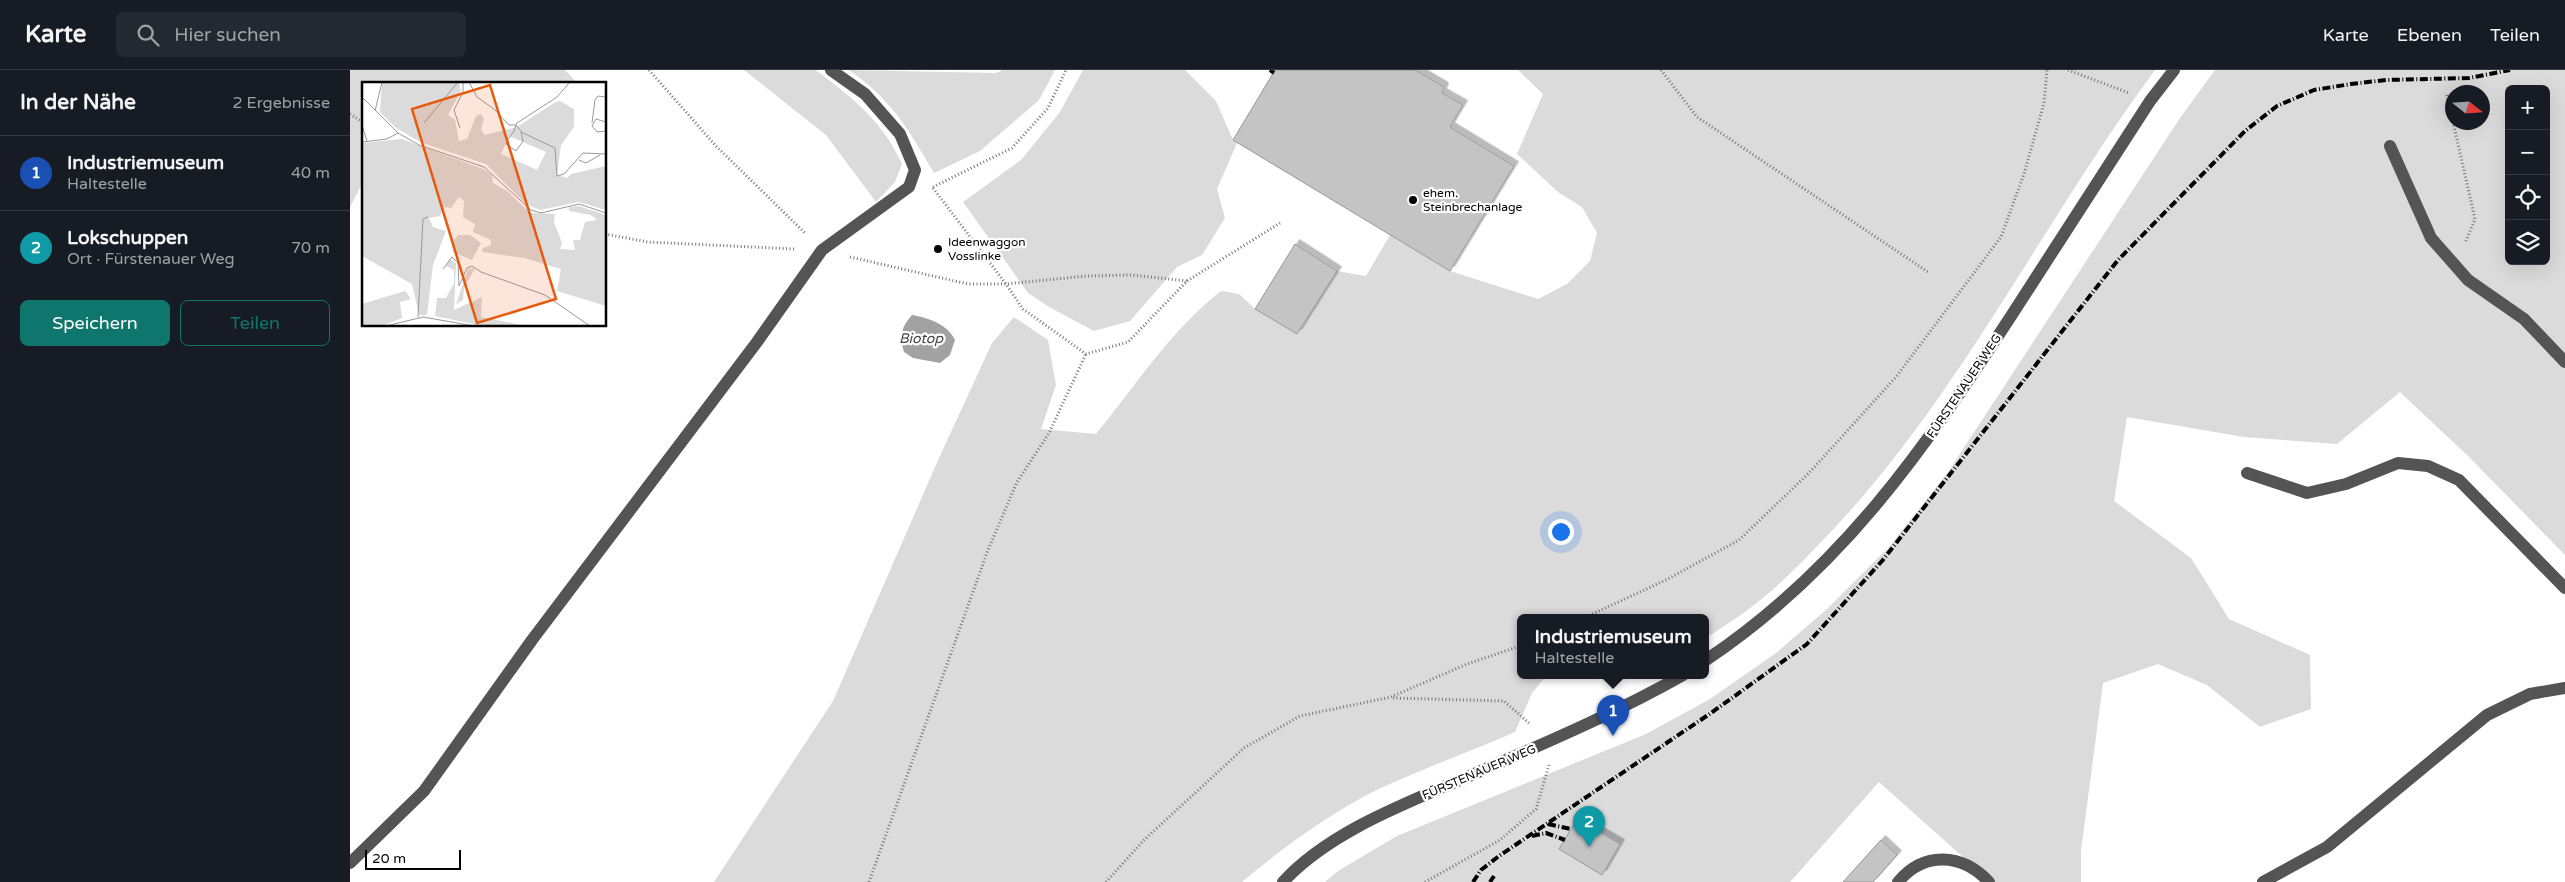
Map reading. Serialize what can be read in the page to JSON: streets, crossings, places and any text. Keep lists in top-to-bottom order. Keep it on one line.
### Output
{"streets":{"street":["FÜRSTENAUER WEG"]},"water":["Biotop"],"places":["ehem. Steinbrechanlage","Ideenwaggon Vosslinke"],"scale_bar":"20 m","north":"right","page":{"header":"Karte","search":"Hier suchen","nav":["Karte","Ebenen","Teilen"],"heading":["In der Nähe","2 Ergebnisse"],"map_buttons":["+","−"],"list":[{"mark":"1","name":"Industriemuseum","note":"Haltestelle","value":"40 m"},{"mark":"2","name":"Lokschuppen","note":"Ort · Fürstenauer Weg","value":"70 m"}],"buttons":["Speichern","Teilen"],"popup":["Industriemuseum","Haltestelle"],"pins":["1","2"],"scale":"20 m"}}
